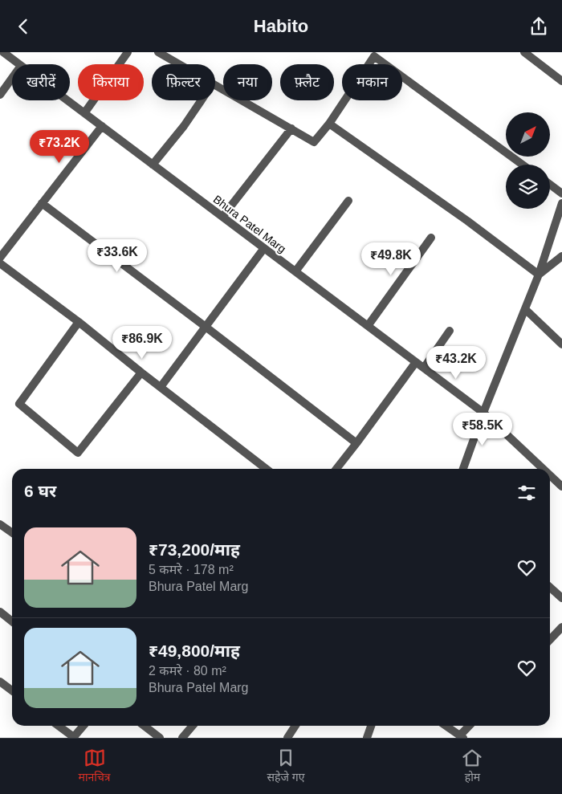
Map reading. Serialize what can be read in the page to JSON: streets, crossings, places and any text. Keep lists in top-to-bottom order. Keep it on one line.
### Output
{"streets":{"street":["Bhura Patel Marg"]},"north":"top right","page":{"header":"Habito","chip":["खरीदें","किराया","फ़िल्टर","नया","फ़्लैट","मकान"],"price":["₹73.2K","₹33.6K","₹49.8K","₹86.9K","₹43.2K","₹58.5K"],"heading":"6 घर","list":[{"name":"₹73,200/माह","note":"5 कमरे · 178 m² · Bhura Patel Marg"},{"name":"₹49,800/माह","note":"2 कमरे · 80 m² · Bhura Patel Marg"}],"tabs":["मानचित्र","सहेजे गए","होम"]}}
